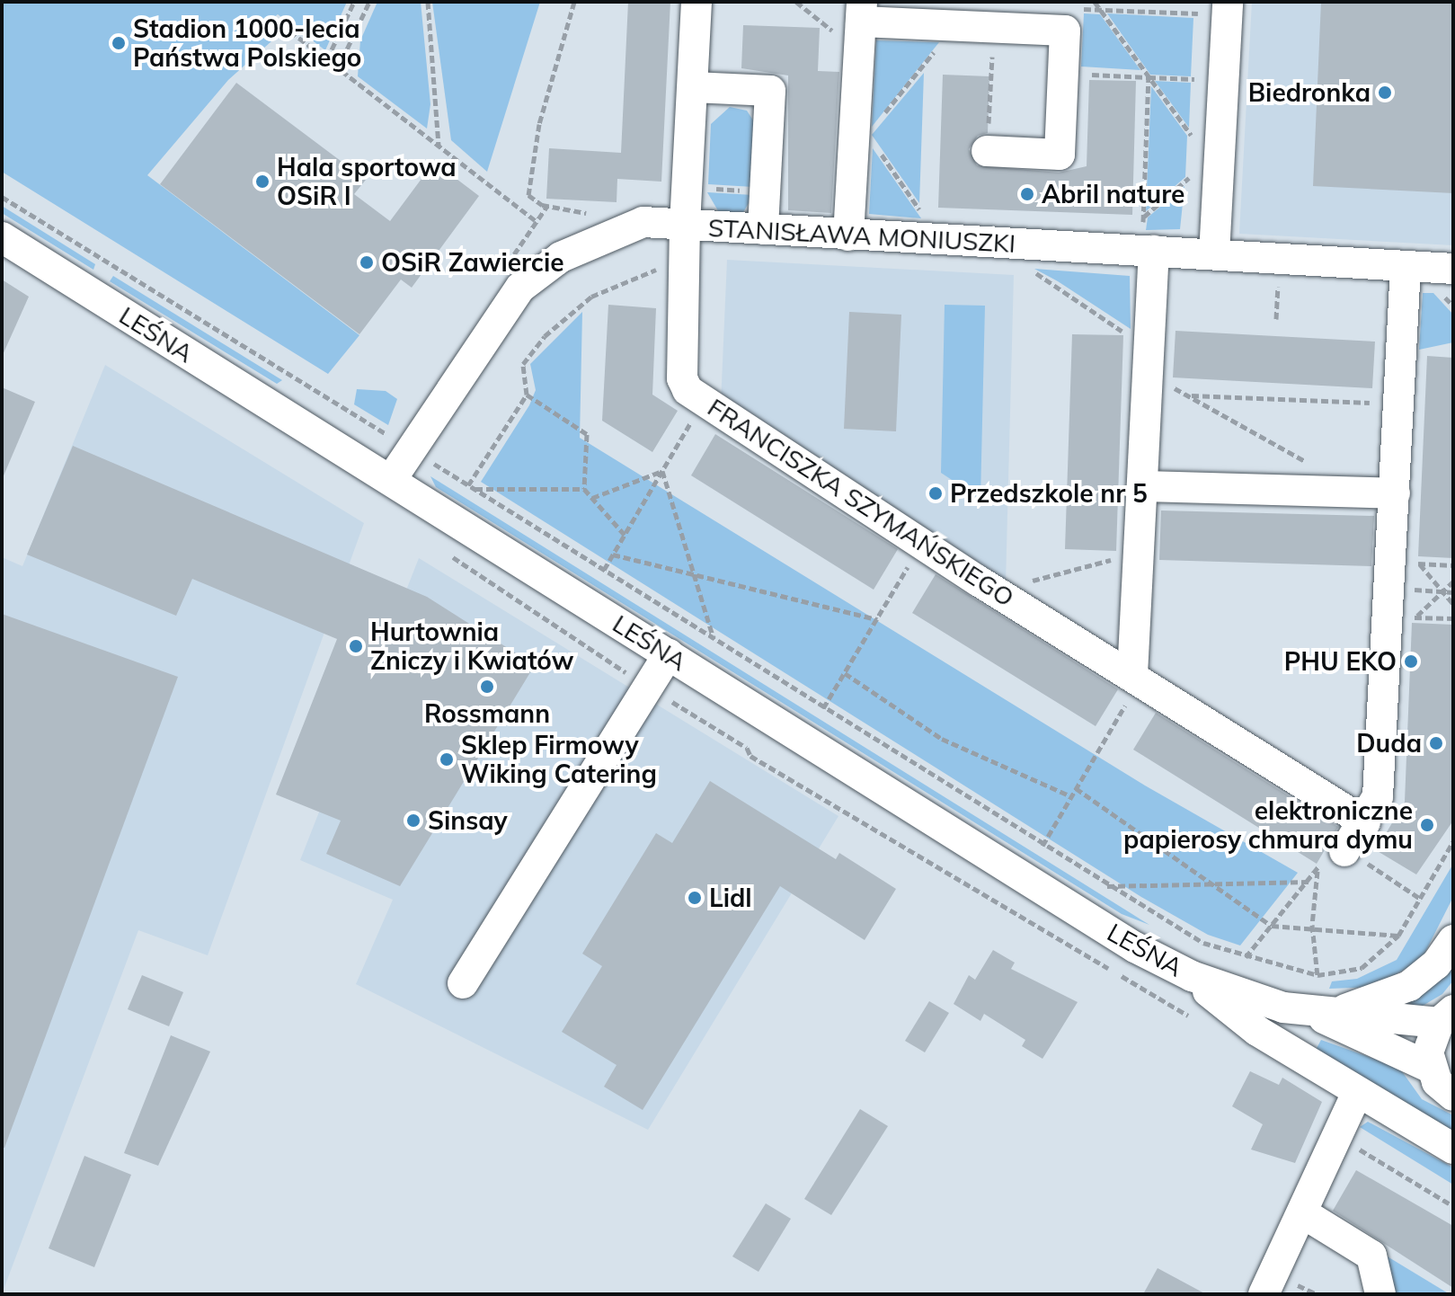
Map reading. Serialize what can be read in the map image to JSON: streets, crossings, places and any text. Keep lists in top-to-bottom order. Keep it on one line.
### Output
{"streets":{"street":["STANISŁAWA MONIUSZKI","LEŚNA","FRANCISZKA SZYMAŃSKIEGO"]},"crossings":[["STANISŁAWA MONIUSZKI","LEŚNA"],["STANISŁAWA MONIUSZKI","FRANCISZKA SZYMAŃSKIEGO"]],"places":["Stadion 1000-lecia Państwa Polskiego","Biedronka","Hala sportowa OSiR I","Abril nature","OSiR Zawiercie","Przedszkole nr 5","Hurtownia Zniczy i Kwiatów","PHU EKO","Rossmann","Duda","Sklep Firmowy Wiking Catering","Sinsay","elektroniczne papierosy chmura dymu","Lidl"]}
